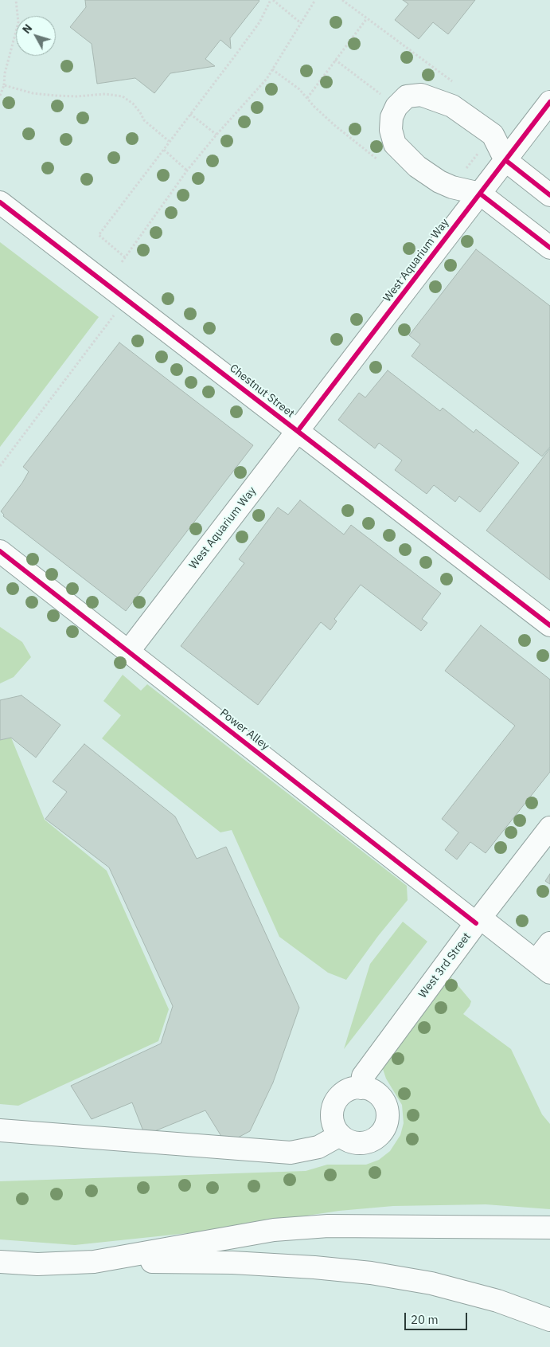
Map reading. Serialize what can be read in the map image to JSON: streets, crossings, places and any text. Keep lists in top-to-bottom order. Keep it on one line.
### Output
{"streets":{"main road":["West Aquarium Way","Chestnut Street","Power Alley","West 3rd Street"]},"crossings":[["West Aquarium Way","Chestnut Street"],["West Aquarium Way","Power Alley"],["Power Alley","West 3rd Street"]],"scale_bar":"20 m","north":"top left"}
